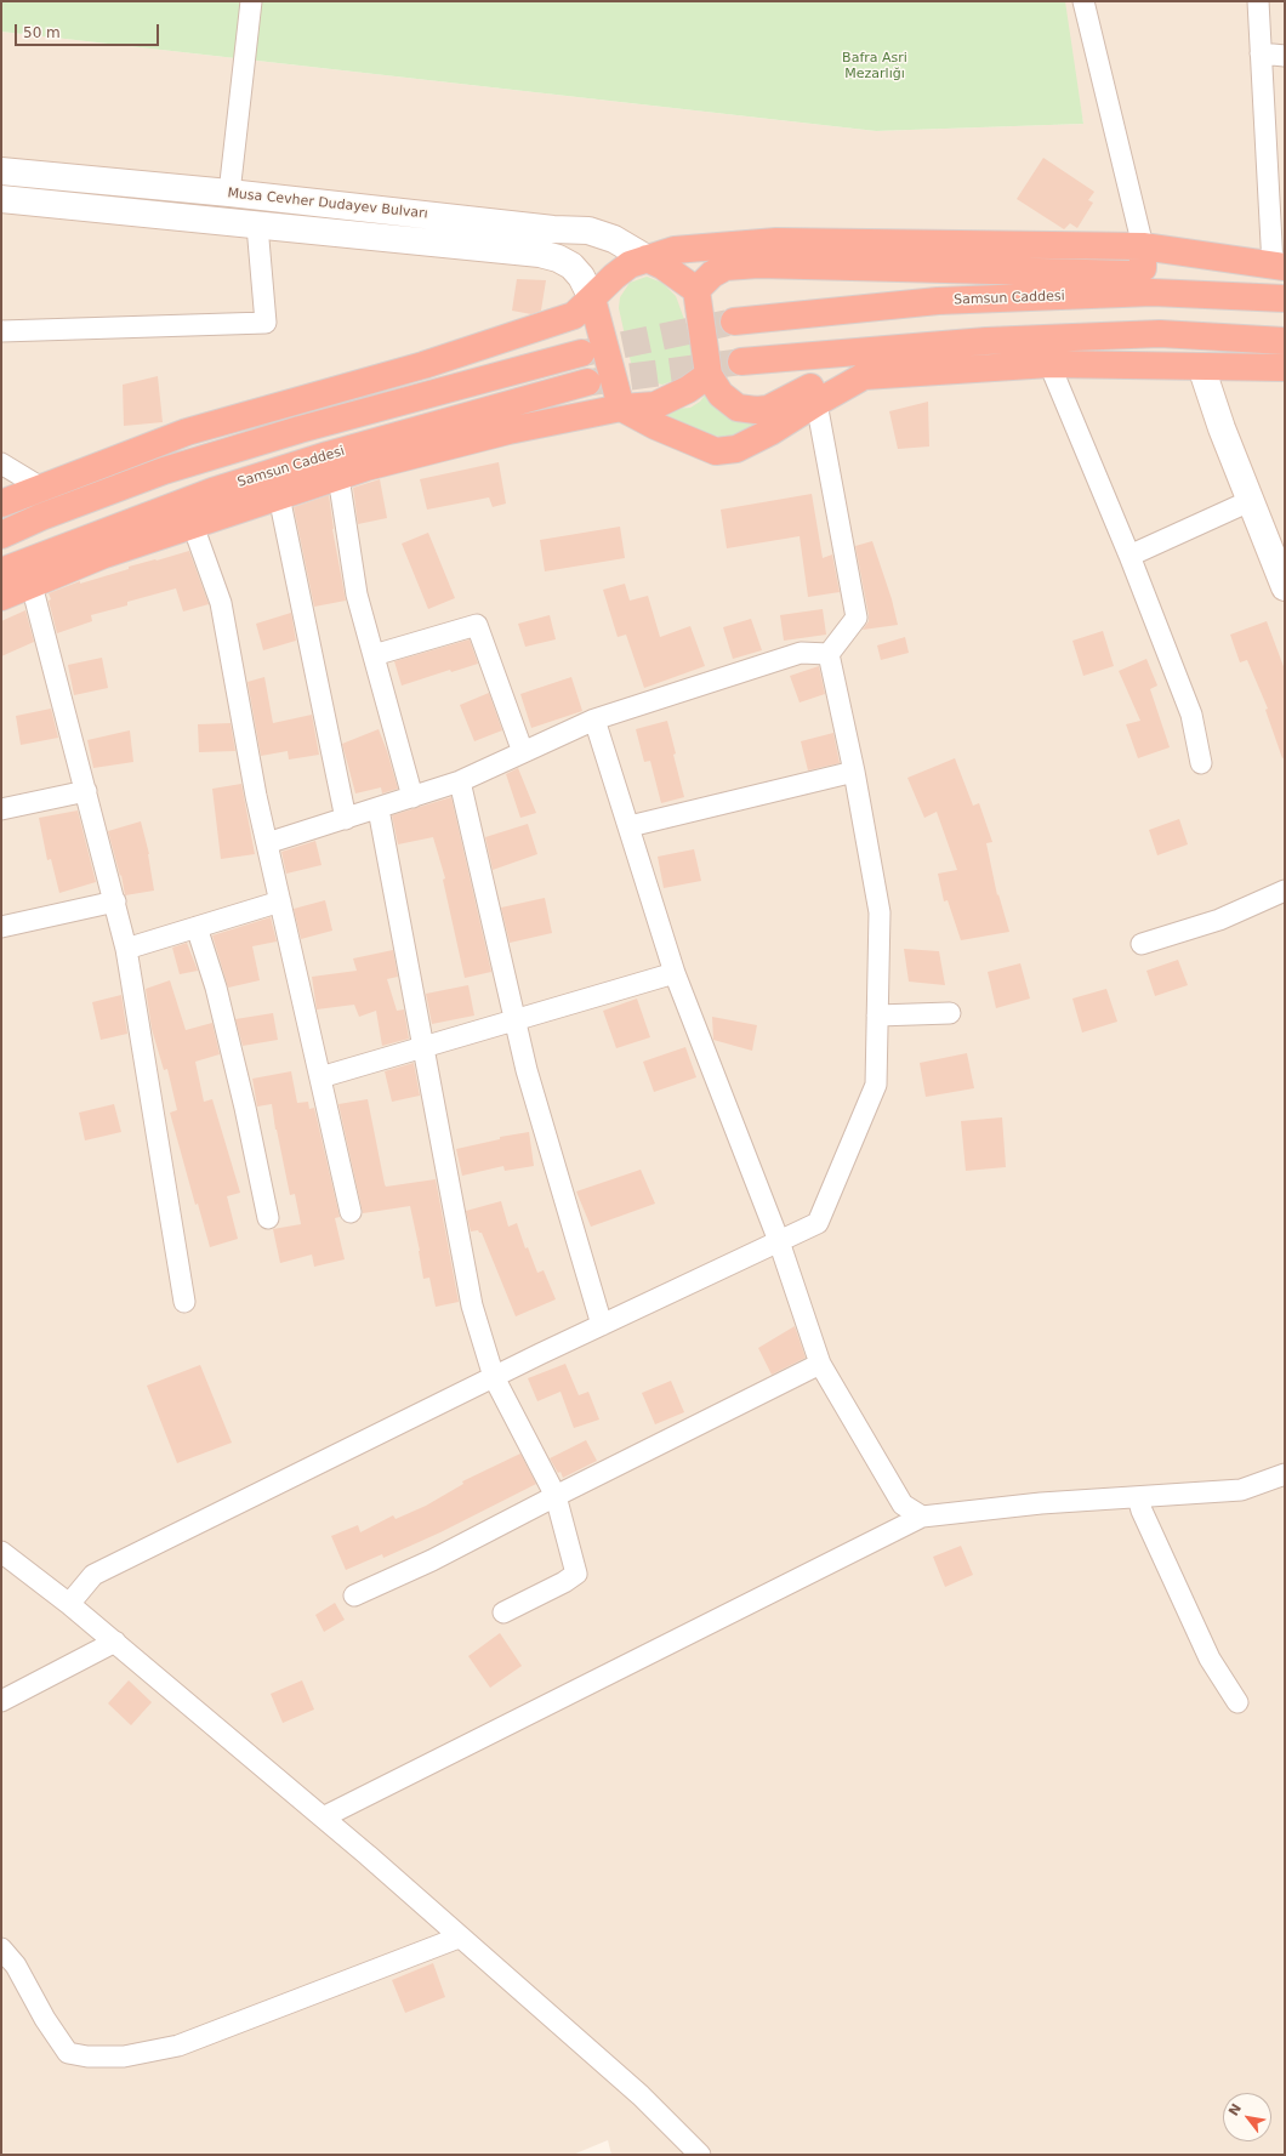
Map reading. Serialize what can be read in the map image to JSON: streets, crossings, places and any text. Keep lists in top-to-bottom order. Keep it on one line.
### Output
{"streets":{"highway":["Samsun Caddesi"],"main road":["Musa Cevher Dudayev Bulvarı"]},"parks":["Bafra Asri Mezarlığı"],"scale_bar":"50 m","north":"top left"}
